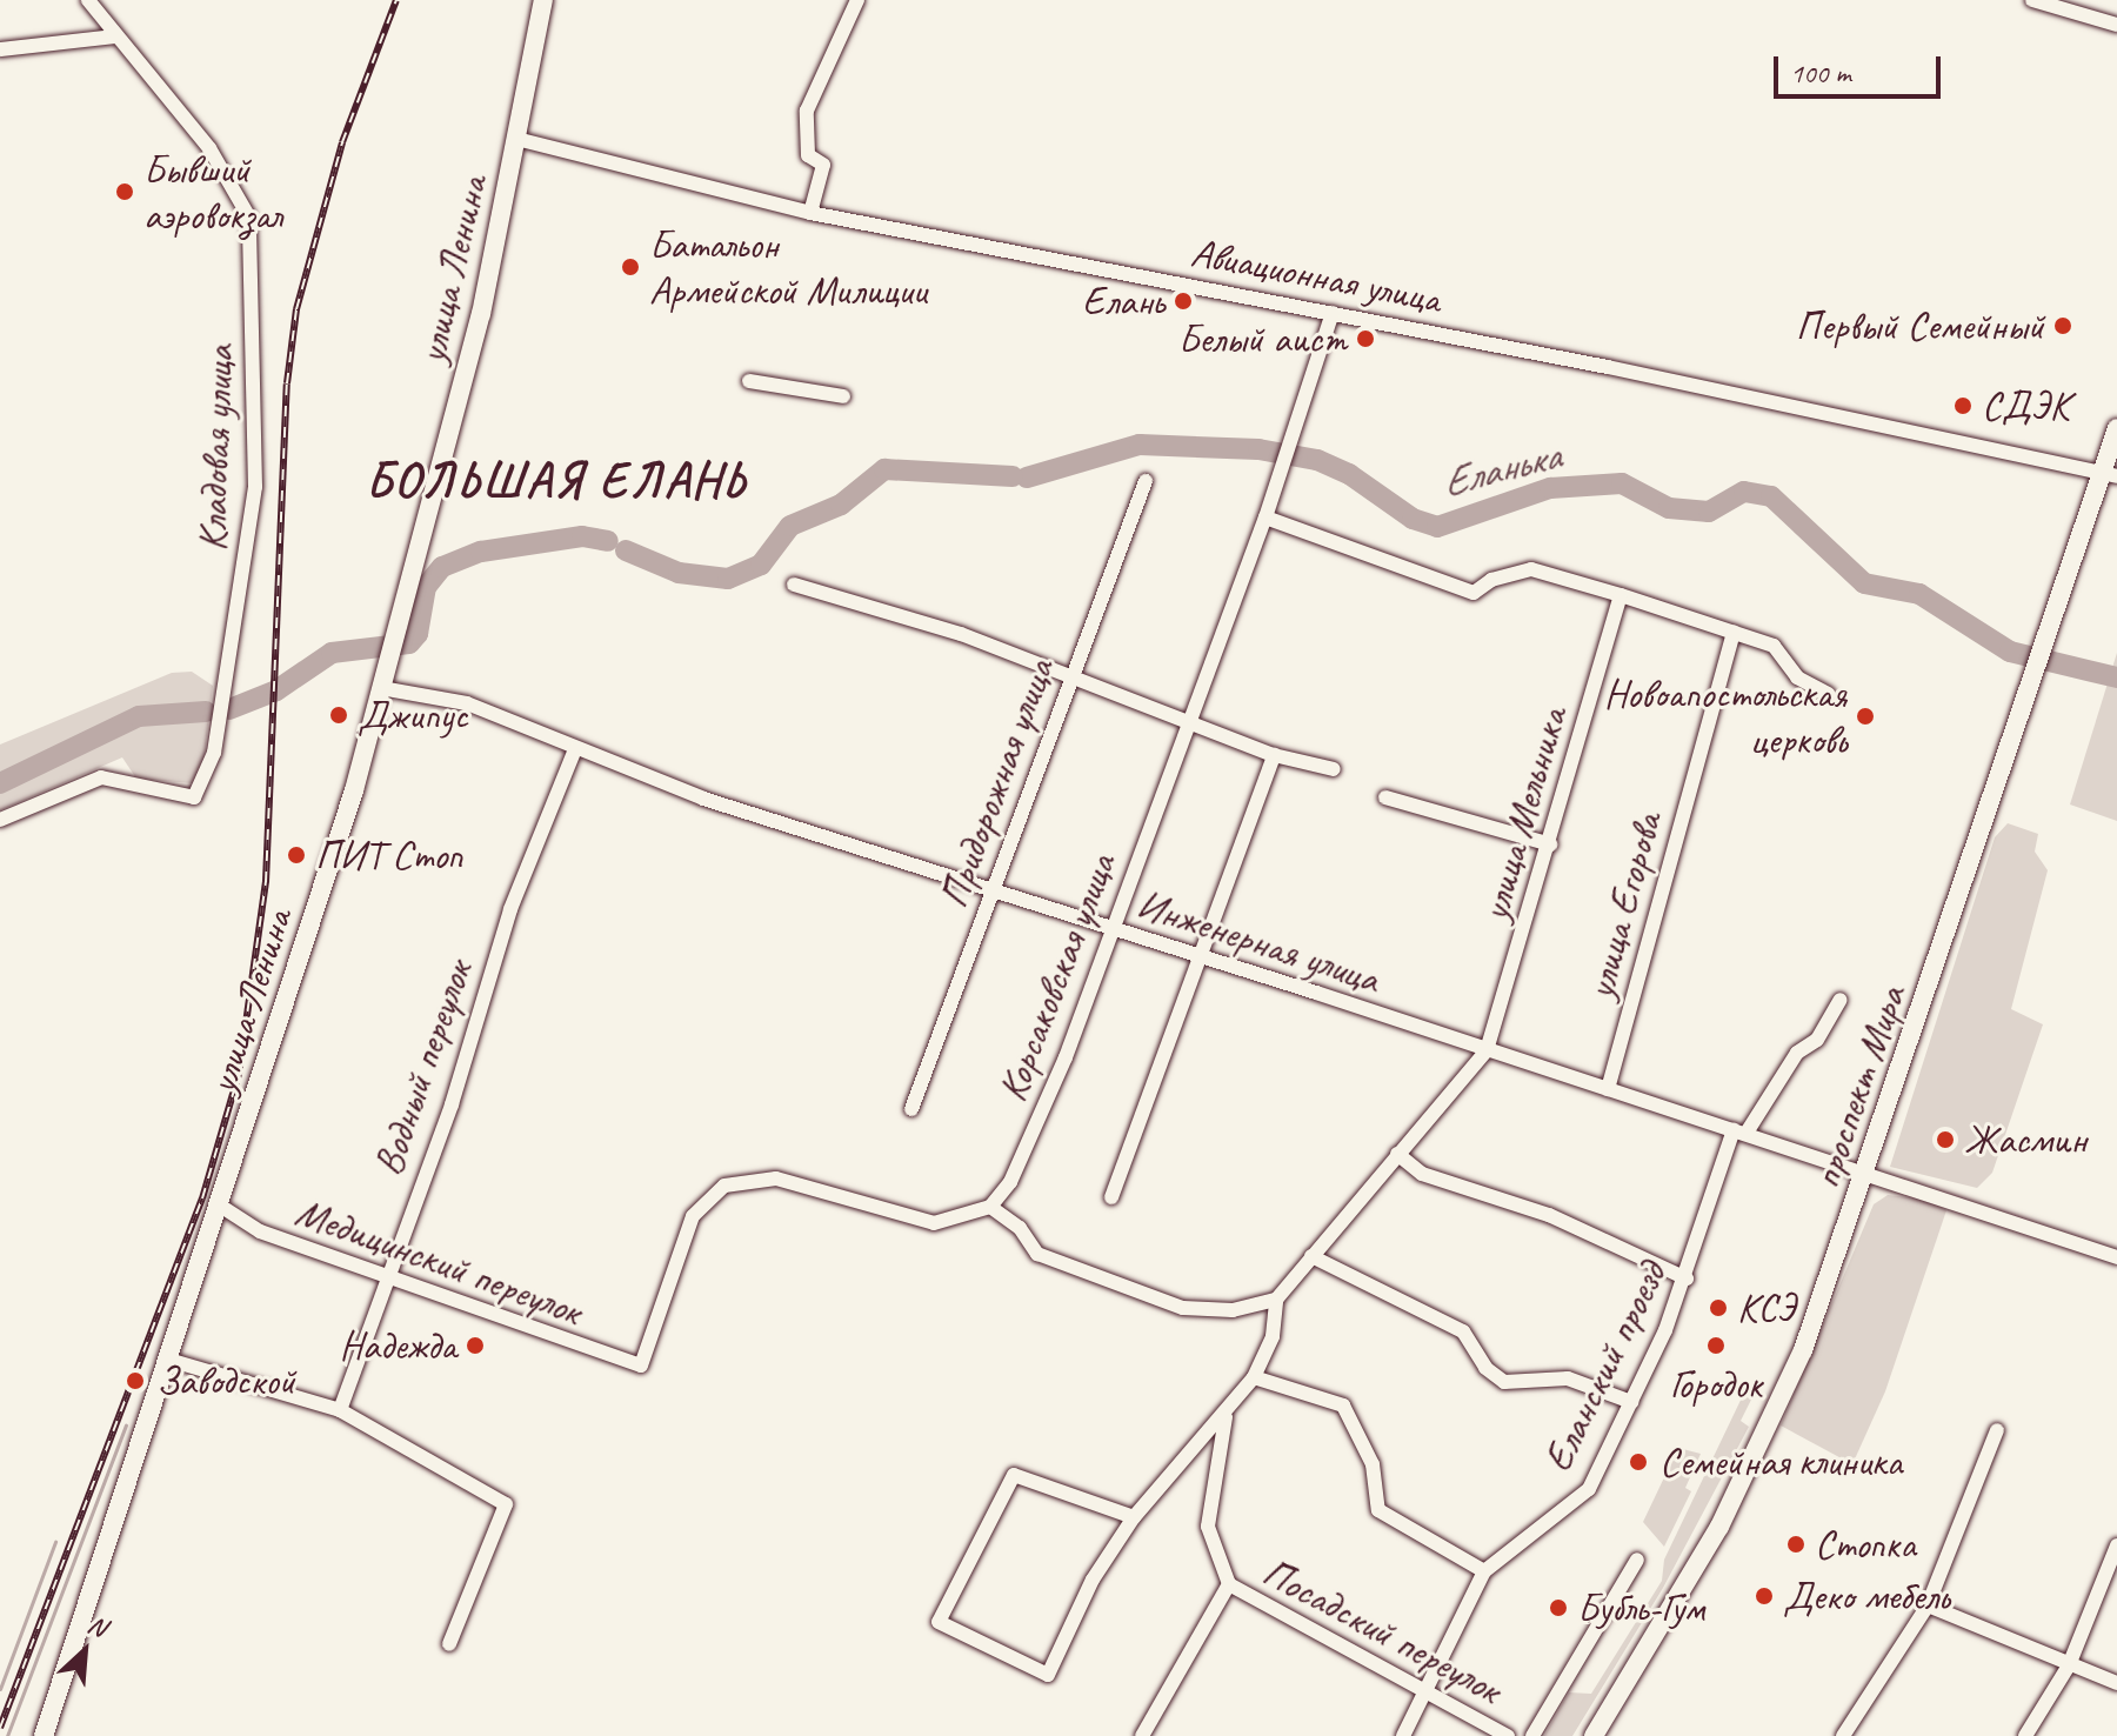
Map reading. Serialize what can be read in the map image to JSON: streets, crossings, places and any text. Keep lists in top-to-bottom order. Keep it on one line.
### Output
{"streets":{"main road":["улица Ленина","проспект Мира"],"street":["Авиационная улица","Кладовая улица","Придорожная улица","улица Мельника","улица Егорова","Инженерная улица","Корсаковская улица","Водный переулок","Медицинский переулок","Еланский проезд","Посадский переулок"]},"crossings":[["улица Ленина","Авиационная улица"],["улица Ленина","Инженерная улица"],["улица Ленина","Медицинский переулок"],["Авиационная улица","Корсаковская улица"],["Авиационная улица","проспект Мира"],["Придорожная улица","Инженерная улица"],["улица Мельника","Инженерная улица"],["улица Егорова","Инженерная улица"],["Инженерная улица","Корсаковская улица"],["Инженерная улица","Водный переулок"],["Инженерная улица","проспект Мира"],["Инженерная улица","Еланский проезд"],["Корсаковская улица","Медицинский переулок"],["Водный переулок","Медицинский переулок"],["Еланский проезд","Посадский переулок"]],"districts":["БОЛЬШАЯ ЕЛАНЬ"],"water":["Еланька"],"places":["Бывший аэровокзал","Батальон Армейской Милиции","Елань","Первый Семейный","Белый аист","СДЭК","Джипус","Новоапостольская церковь","ПИТ Стоп","Жасмин","КСЭ","Надежда","Городок","Заводской","Семейная клиника","Стопка","Деко мебель","Бубль-Гум"],"scale_bar":"100 m","north":"top right"}
